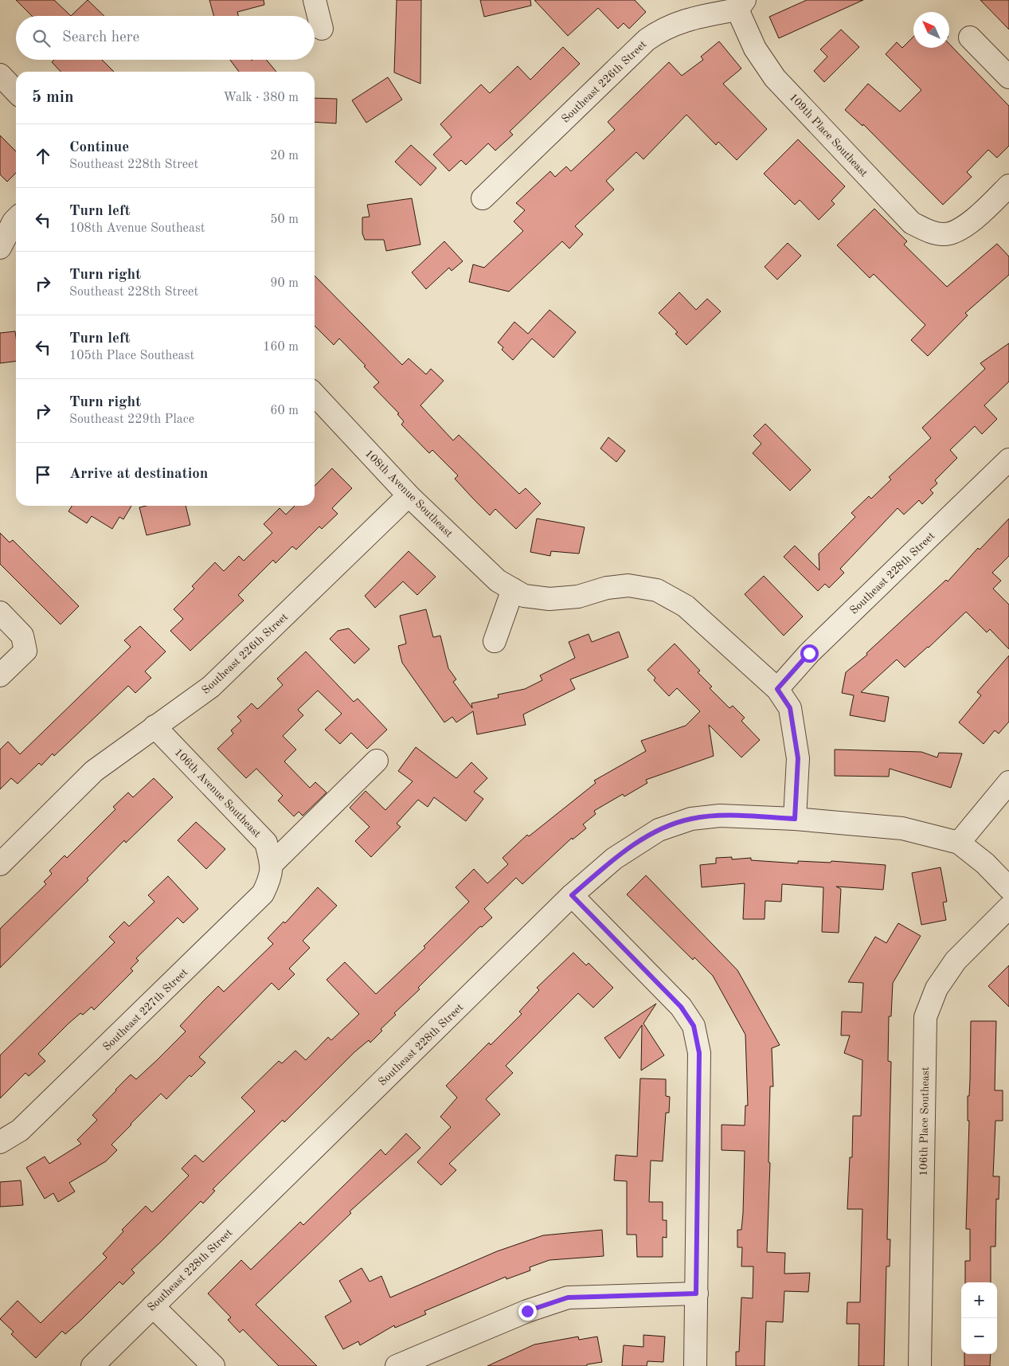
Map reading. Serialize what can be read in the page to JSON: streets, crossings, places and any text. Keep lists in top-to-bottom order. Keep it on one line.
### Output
{"streets":{"street":["Southeast 226th Street","109th Place Southeast","108th Avenue Southeast","Southeast 228th Street","106th Avenue Southeast","Southeast 227th Street","106th Place Southeast"]},"crossings":[["Southeast 226th Street","109th Place Southeast"],["Southeast 226th Street","108th Avenue Southeast"],["Southeast 226th Street","106th Avenue Southeast"],["108th Avenue Southeast","Southeast 228th Street"],["106th Avenue Southeast","Southeast 227th Street"]],"north":"top left","page":{"search":"Search here","heading":["5 min","Walk · 380 m"],"list":[["Continue","Southeast 228th Street","20 m"],["Turn left","108th Avenue Southeast","50 m"],["Turn right","Southeast 228th Street","90 m"],["Turn left","105th Place Southeast","160 m"],["Turn right","Southeast 229th Place","60 m"],"Arrive at destination"],"map_buttons":["+","−"]}}
